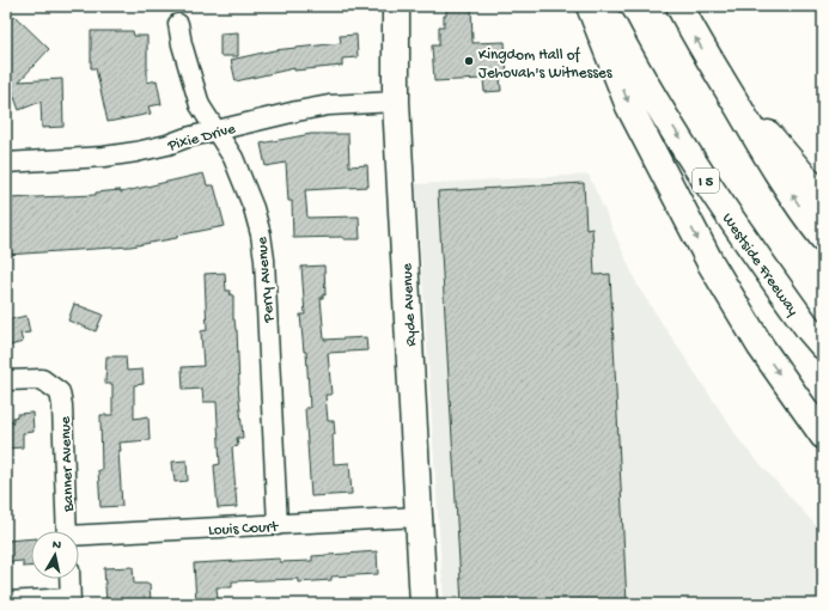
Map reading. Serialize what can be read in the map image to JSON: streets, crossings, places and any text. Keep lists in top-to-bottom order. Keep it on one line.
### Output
{"streets":{"main road":["I 5","Westside Freeway","Ryde Avenue"],"street":["Pixie Drive","Perry Avenue","Banner Avenue","Louis Court"]},"crossings":[["Pixie Drive","Perry Avenue"],["Pixie Drive","Ryde Avenue"],["Perry Avenue","Louis Court"],["Ryde Avenue","Louis Court"]],"places":["Kingdom Hall of Jehovah's Witnesses"],"north":"top"}
